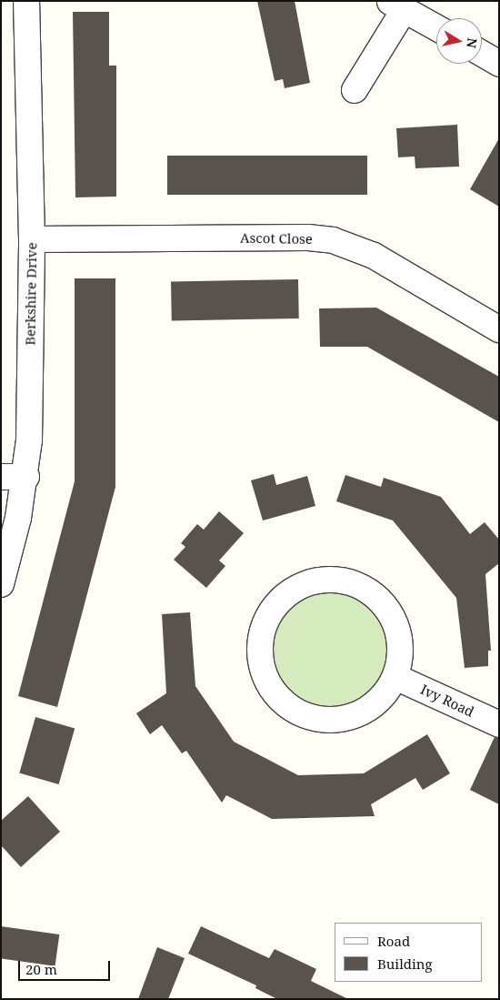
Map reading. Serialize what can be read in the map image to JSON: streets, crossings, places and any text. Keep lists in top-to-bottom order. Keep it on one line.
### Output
{"streets":{"street":["Ascot Close","Berkshire Drive","Ivy Road"]},"crossings":[["Ascot Close","Berkshire Drive"]],"legend":["Road","Building"],"scale_bar":"20 m","north":"right"}
